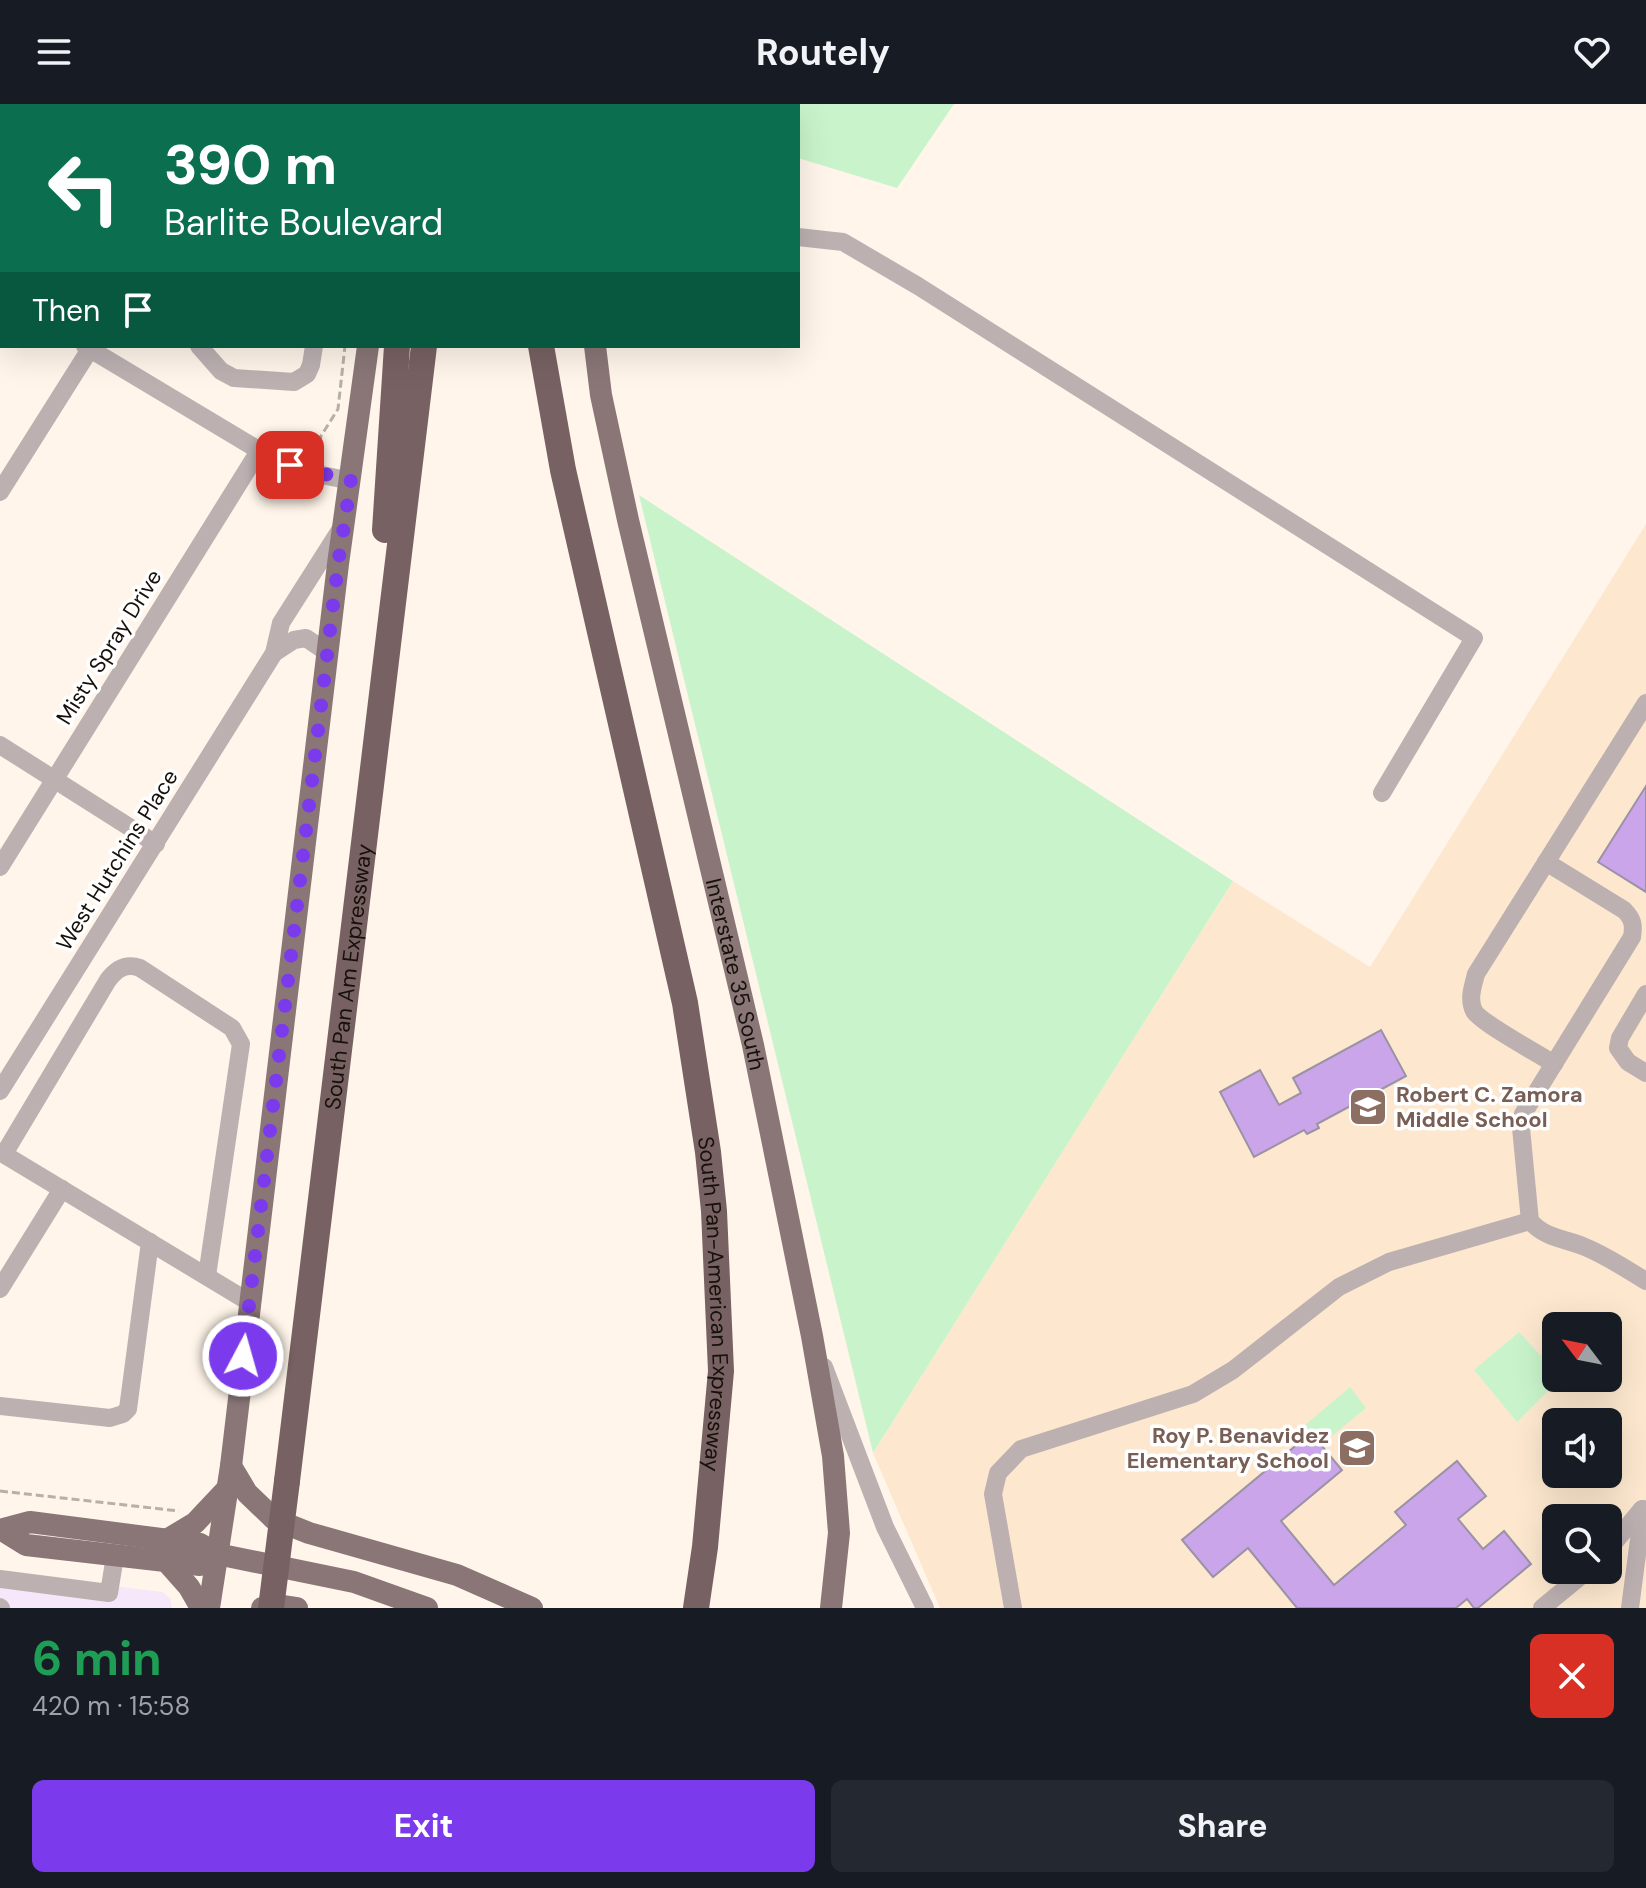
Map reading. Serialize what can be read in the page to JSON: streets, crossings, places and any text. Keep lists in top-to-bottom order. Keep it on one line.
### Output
{"streets":{"highway":["South Pan Am Expressway","South Pan-American Expressway"],"main road":["Interstate 35 South"],"street":["Misty Spray Drive","West Hutchins Place"]},"places":{"school or university":["Robert C. Zamora Middle School","Roy P. Benavidez Elementary School"]},"north":"top left","page":{"header":"Routely","turn":["390 m","Barlite Boulevard"],"then":"Then","heading":["6 min","420 m · 15:58"],"buttons":["Exit","Share"]}}
